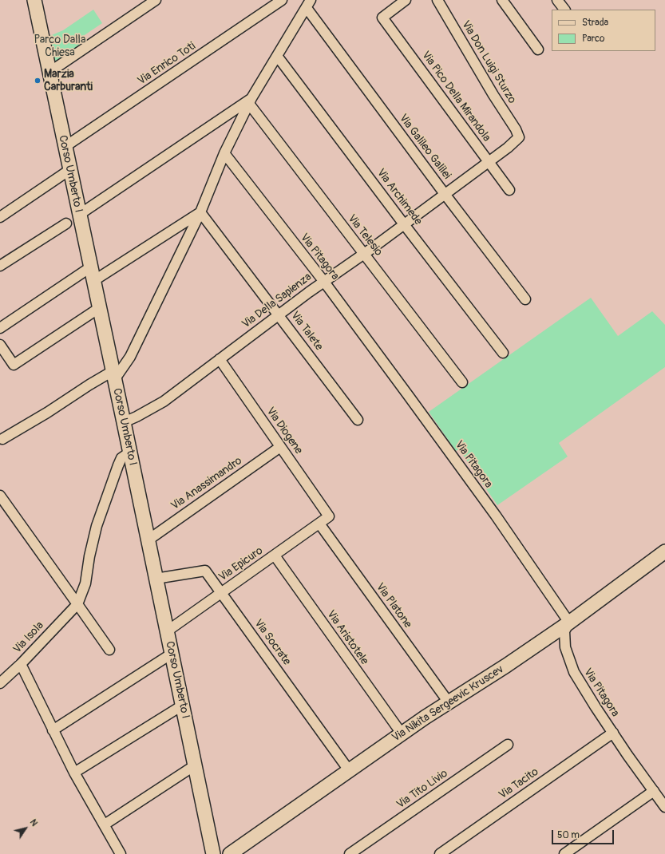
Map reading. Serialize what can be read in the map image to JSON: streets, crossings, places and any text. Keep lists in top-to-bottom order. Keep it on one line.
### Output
{"streets":{"street":["Via Don Luigi Sturzo","Via Enrico Toti","Via Pico Della Mirandola","Via Galileo Galilei","Corso Umberto I","Via Archimede","Via Telesio","Via Pitagora","Via Della Sapienza","Via Talete","Via Diogene","Via Anassimandro","Via Epicuro","Via Platone","Via Isola","Via Aristotele","Via Socrate","Via Nikita Sergeevic Kruscev","Via Tacito","Via Tito Livio"]},"crossings":[["Via Don Luigi Sturzo","Via Della Sapienza"],["Via Enrico Toti","Corso Umberto I"],["Via Pico Della Mirandola","Via Della Sapienza"],["Via Galileo Galilei","Via Della Sapienza"],["Corso Umberto I","Via Della Sapienza"],["Corso Umberto I","Via Anassimandro"],["Corso Umberto I","Via Epicuro"],["Corso Umberto I","Via Isola"],["Corso Umberto I","Via Socrate"],["Via Archimede","Via Della Sapienza"],["Via Telesio","Via Della Sapienza"],["Via Pitagora","Via Della Sapienza"],["Via Pitagora","Via Nikita Sergeevic Kruscev"],["Via Pitagora","Via Tacito"],["Via Della Sapienza","Via Talete"],["Via Della Sapienza","Via Diogene"],["Via Diogene","Via Anassimandro"],["Via Diogene","Via Epicuro"],["Via Epicuro","Via Platone"],["Via Epicuro","Via Aristotele"],["Via Epicuro","Via Socrate"],["Via Platone","Via Nikita Sergeevic Kruscev"],["Via Aristotele","Via Nikita Sergeevic Kruscev"],["Via Socrate","Via Nikita Sergeevic Kruscev"]],"parks":["Parco Dalla Chiesa"],"places":["Marzia Carburanti"],"legend":["Strada","Parco"],"scale_bar":"50 m","north":"top right"}
